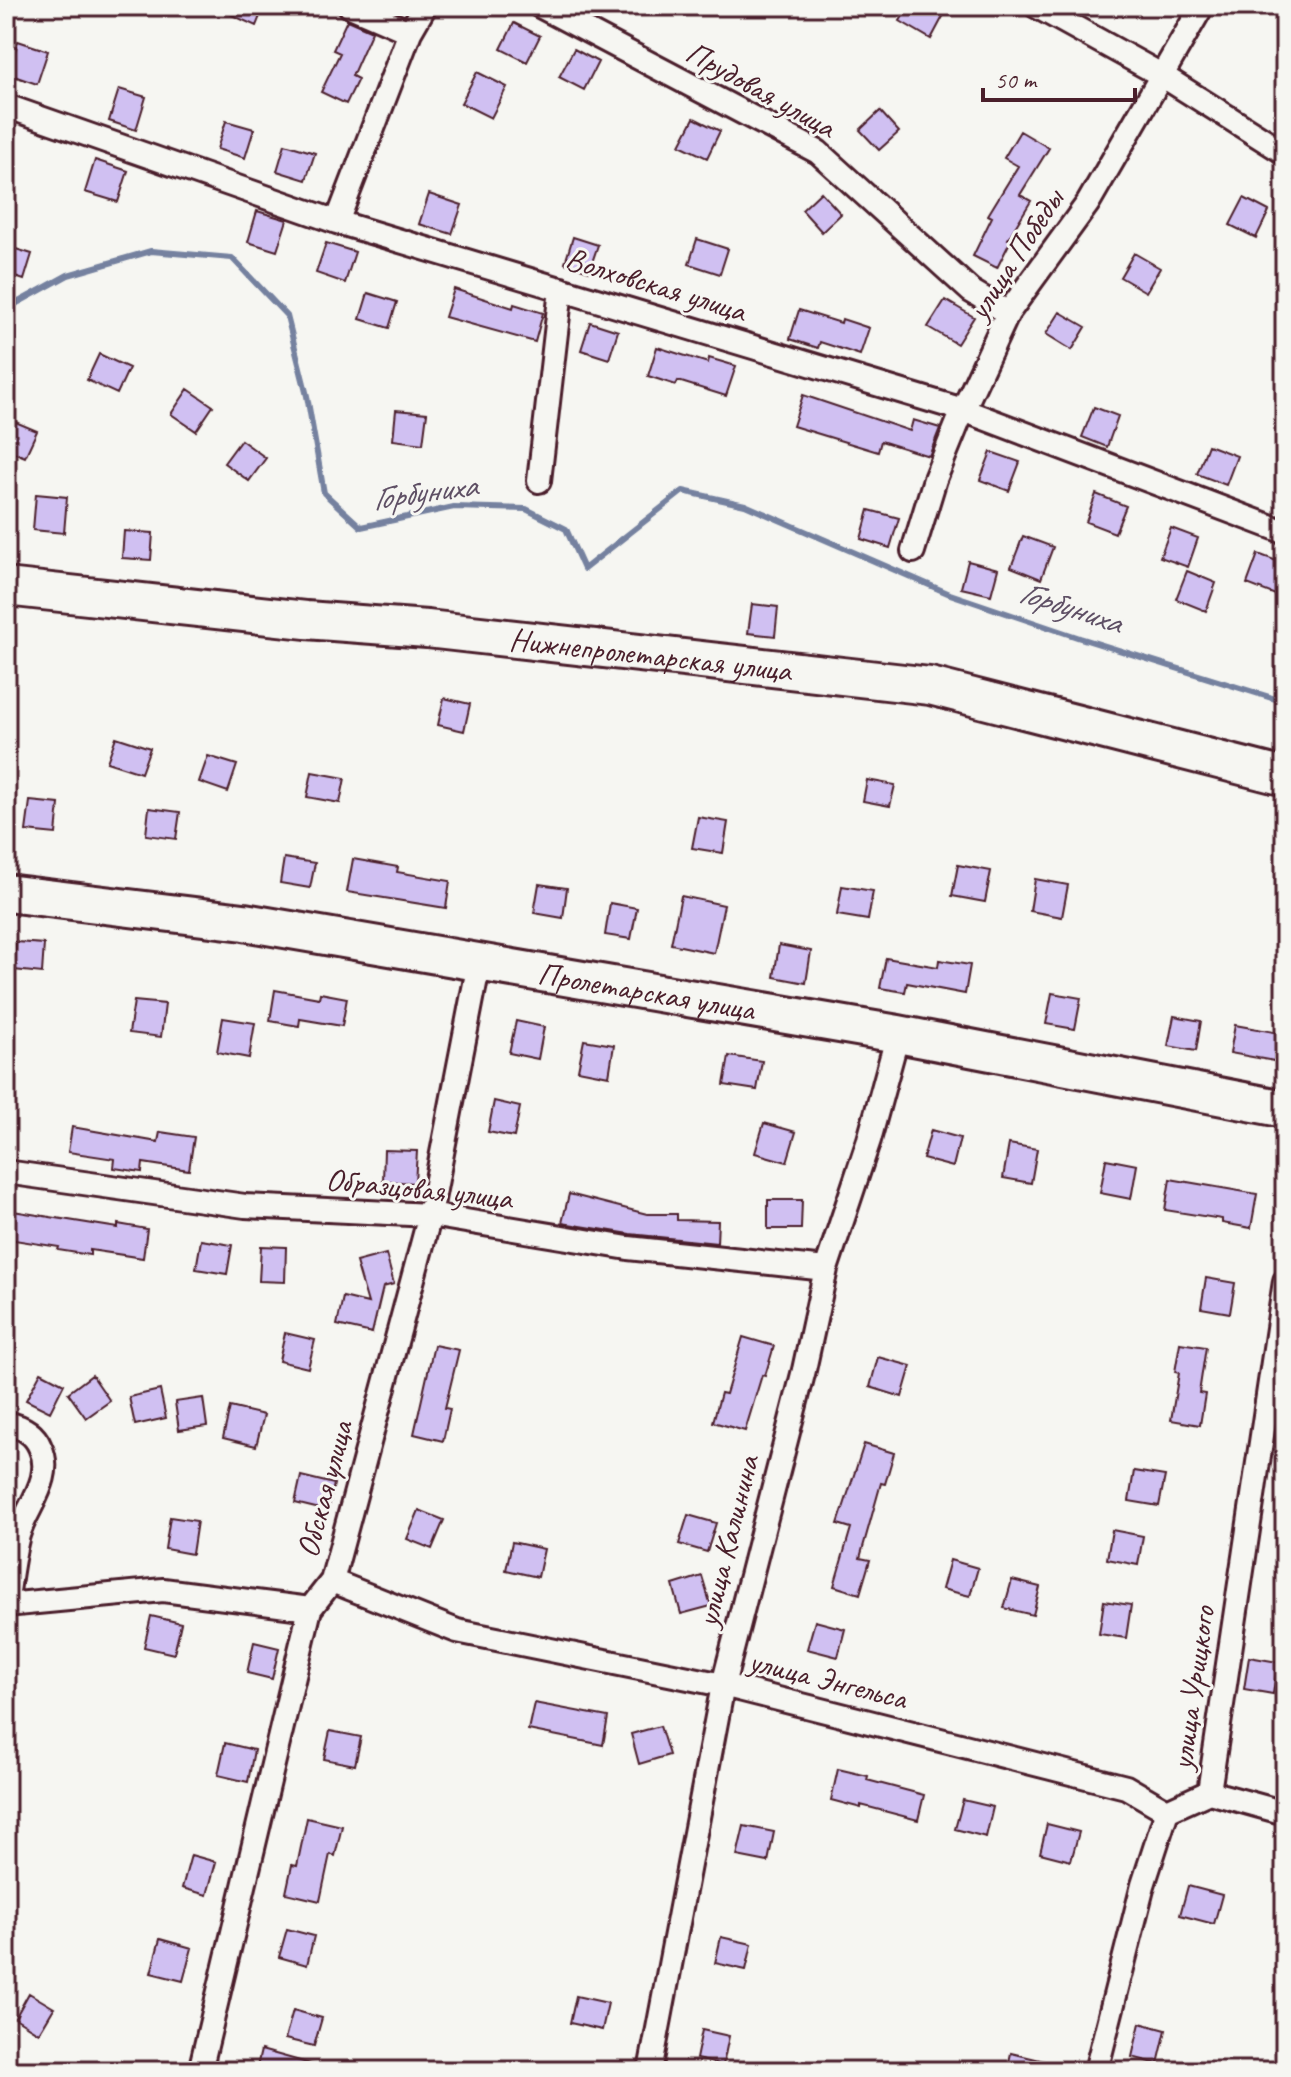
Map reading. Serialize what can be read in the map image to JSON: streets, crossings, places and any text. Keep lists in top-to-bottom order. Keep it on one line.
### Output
{"streets":{"main road":["Нижнепролетарская улица","Пролетарская улица"],"street":["Прудовая улица","улица Победы","Волховская улица","Образцовая улица","Обская улица","улица Калинина","улица Энгельса","улица Урицкого"]},"crossings":[["Прудовая улица","улица Победы"],["улица Победы","Волховская улица"],["Пролетарская улица","Обская улица"],["Пролетарская улица","улица Калинина"],["Образцовая улица","Обская улица"],["Образцовая улица","улица Калинина"],["Обская улица","улица Энгельса"],["улица Калинина","улица Энгельса"],["улица Энгельса","улица Урицкого"]],"water":["Горбуниха"],"scale_bar":"50 m"}
